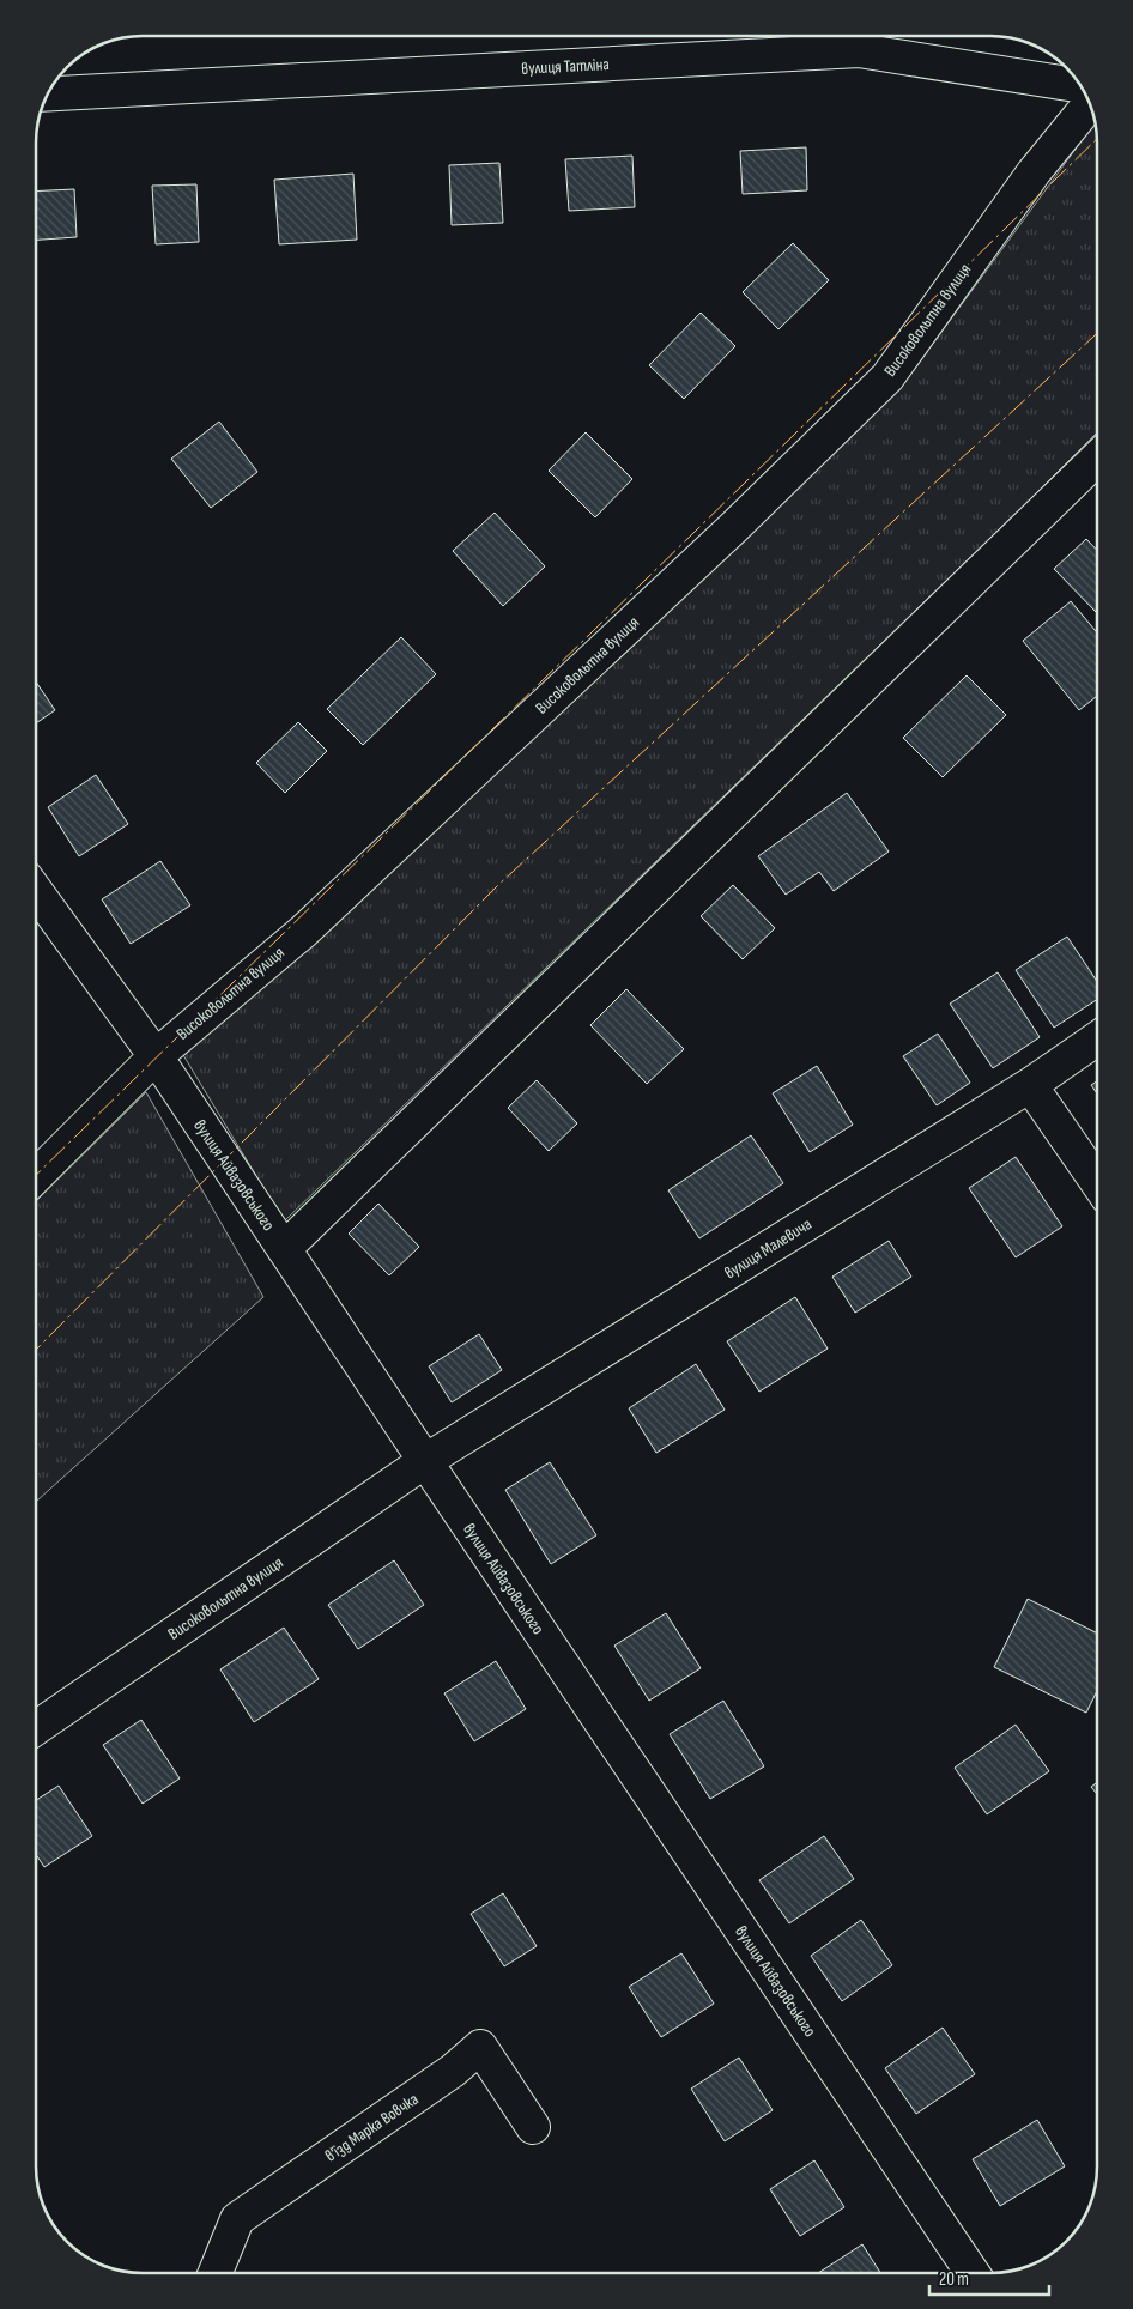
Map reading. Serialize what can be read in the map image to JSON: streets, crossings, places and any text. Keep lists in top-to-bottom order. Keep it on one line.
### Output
{"streets":{"street":["вулиця Татліна","Високовольтна вулиця","вулиця Айвазовського","вулиця Малевича","в'їзд Марка Вовчка"]},"crossings":[["Високовольтна вулиця","вулиця Айвазовського"],["Високовольтна вулиця","вулиця Малевича"],["вулиця Айвазовського","вулиця Малевича"]],"scale_bar":"20 m"}
